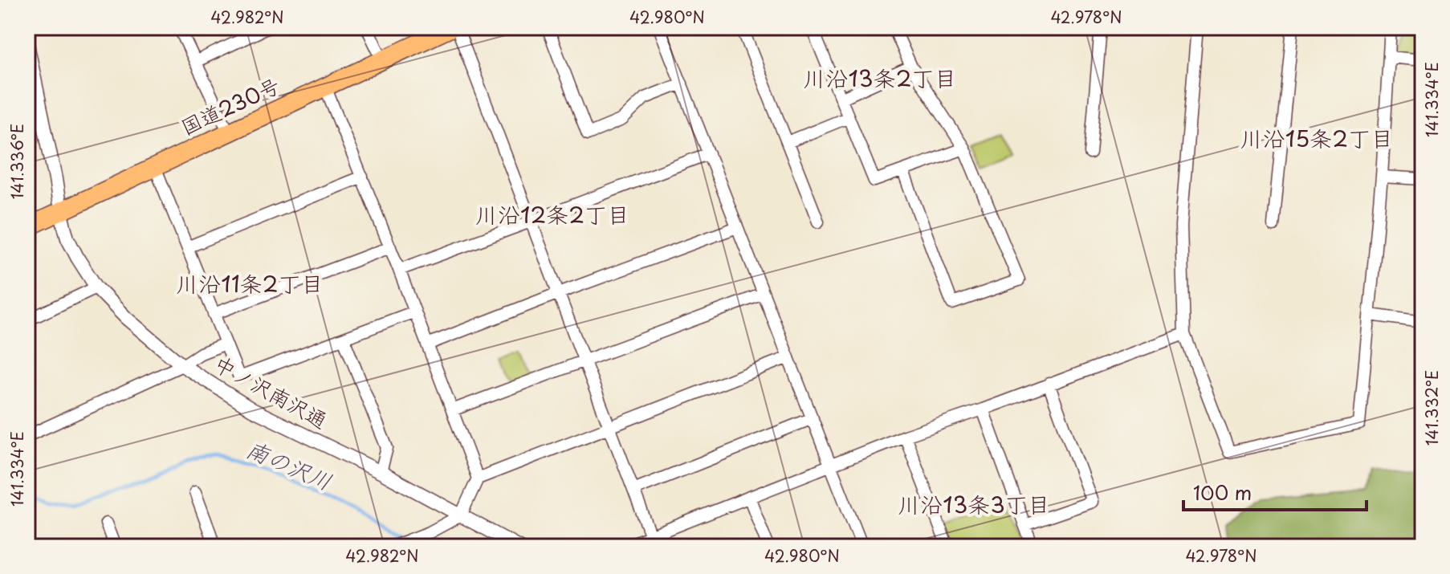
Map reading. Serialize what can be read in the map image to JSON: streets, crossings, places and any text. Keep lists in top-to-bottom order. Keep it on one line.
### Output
{"streets":{"highway":["国道230号"],"street":["中ノ沢南沢通"]},"crossings":[["国道230号","中ノ沢南沢通"]],"districts":["川沿13条2丁目","川沿15条2丁目","川沿12条2丁目","川沿11条2丁目","川沿13条3丁目"],"water":["南の沢川"],"scale_bar":"100 m","coordinates":["42.982°N","42.980°N","42.978°N","141.334°E","141.336°E","141.332°E"]}
